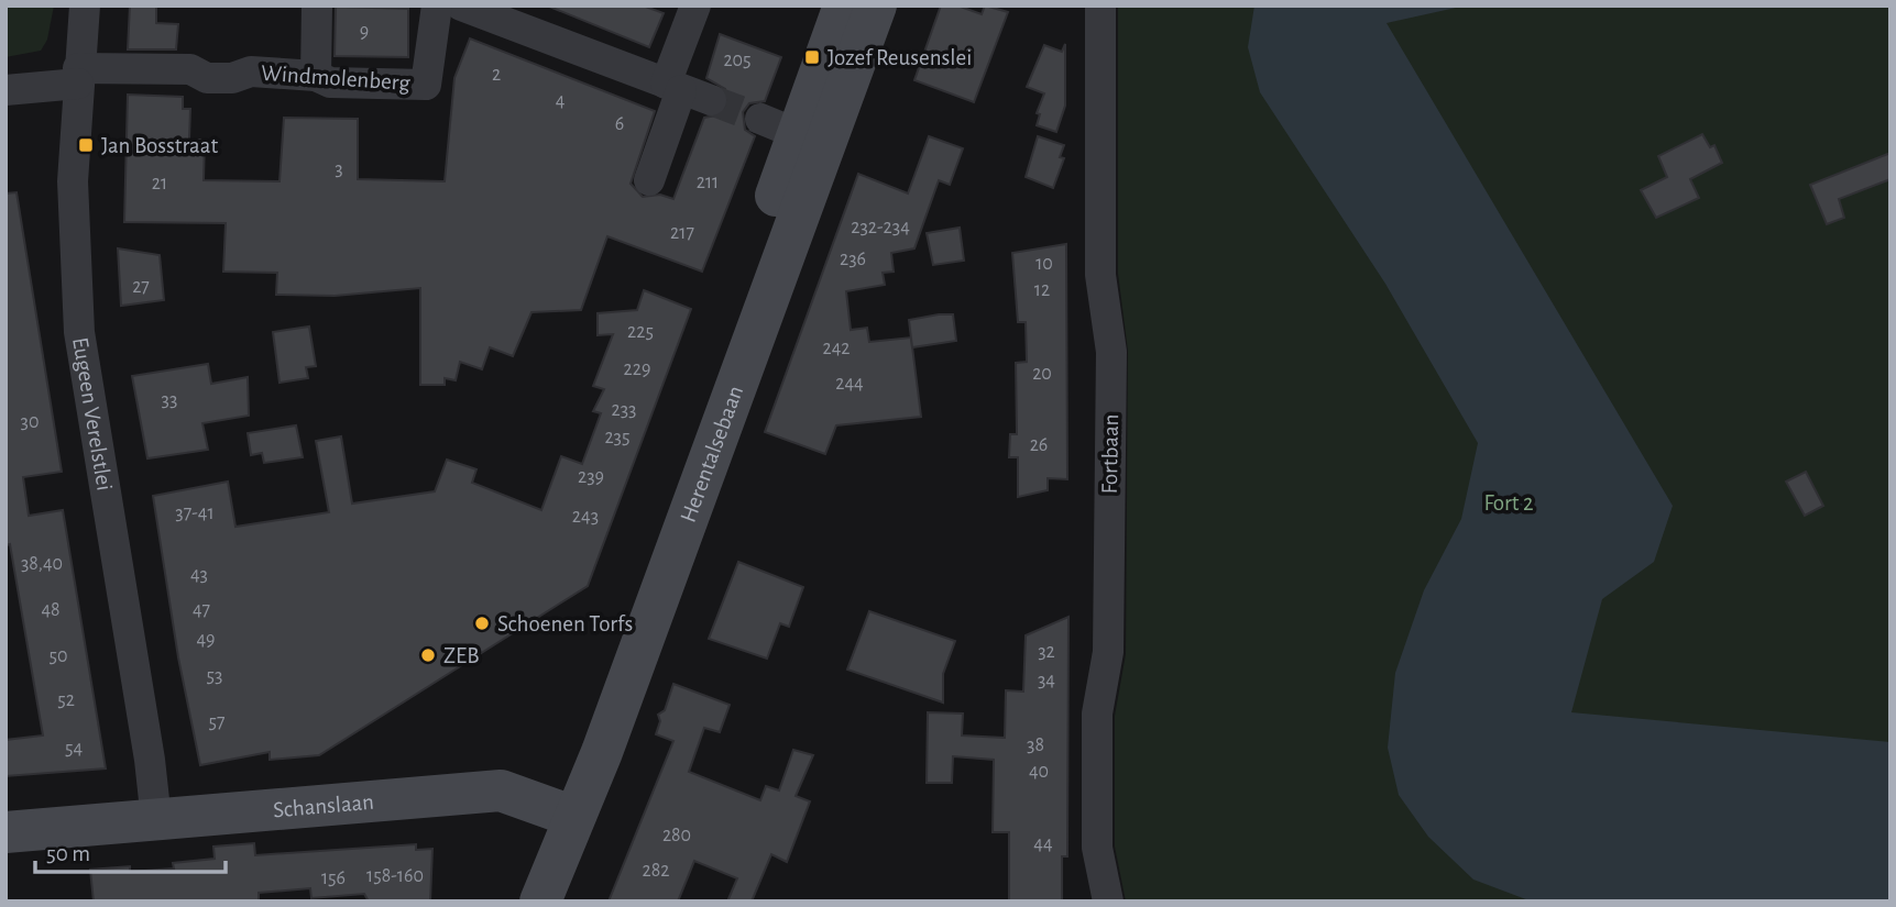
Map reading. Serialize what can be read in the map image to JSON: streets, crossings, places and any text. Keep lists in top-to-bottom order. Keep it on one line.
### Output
{"streets":{"main road":["Herentalsebaan","Schanslaan"],"street":["Windmolenberg","Eugeen Verelstlei","Fortbaan"]},"crossings":[["Windmolenberg","Eugeen Verelstlei"],["Eugeen Verelstlei","Schanslaan"],["Herentalsebaan","Schanslaan"]],"parks":["Fort 2"],"places":{"transit":["Jozef Reusenslei","Jan Bosstraat"],"other":["Schoenen Torfs","ZEB"]},"house_numbers":["9","205","2","4","6","3","211","21","232-234","217","236","10","27","12","225","242","229","20","244","33","233","30","235","26","239","37-41","243","38,40","43","48","47","49","32","50","53","34","52","57","38","54","40","280","44","282","158-160","156"],"scale_bar":"50 m"}
